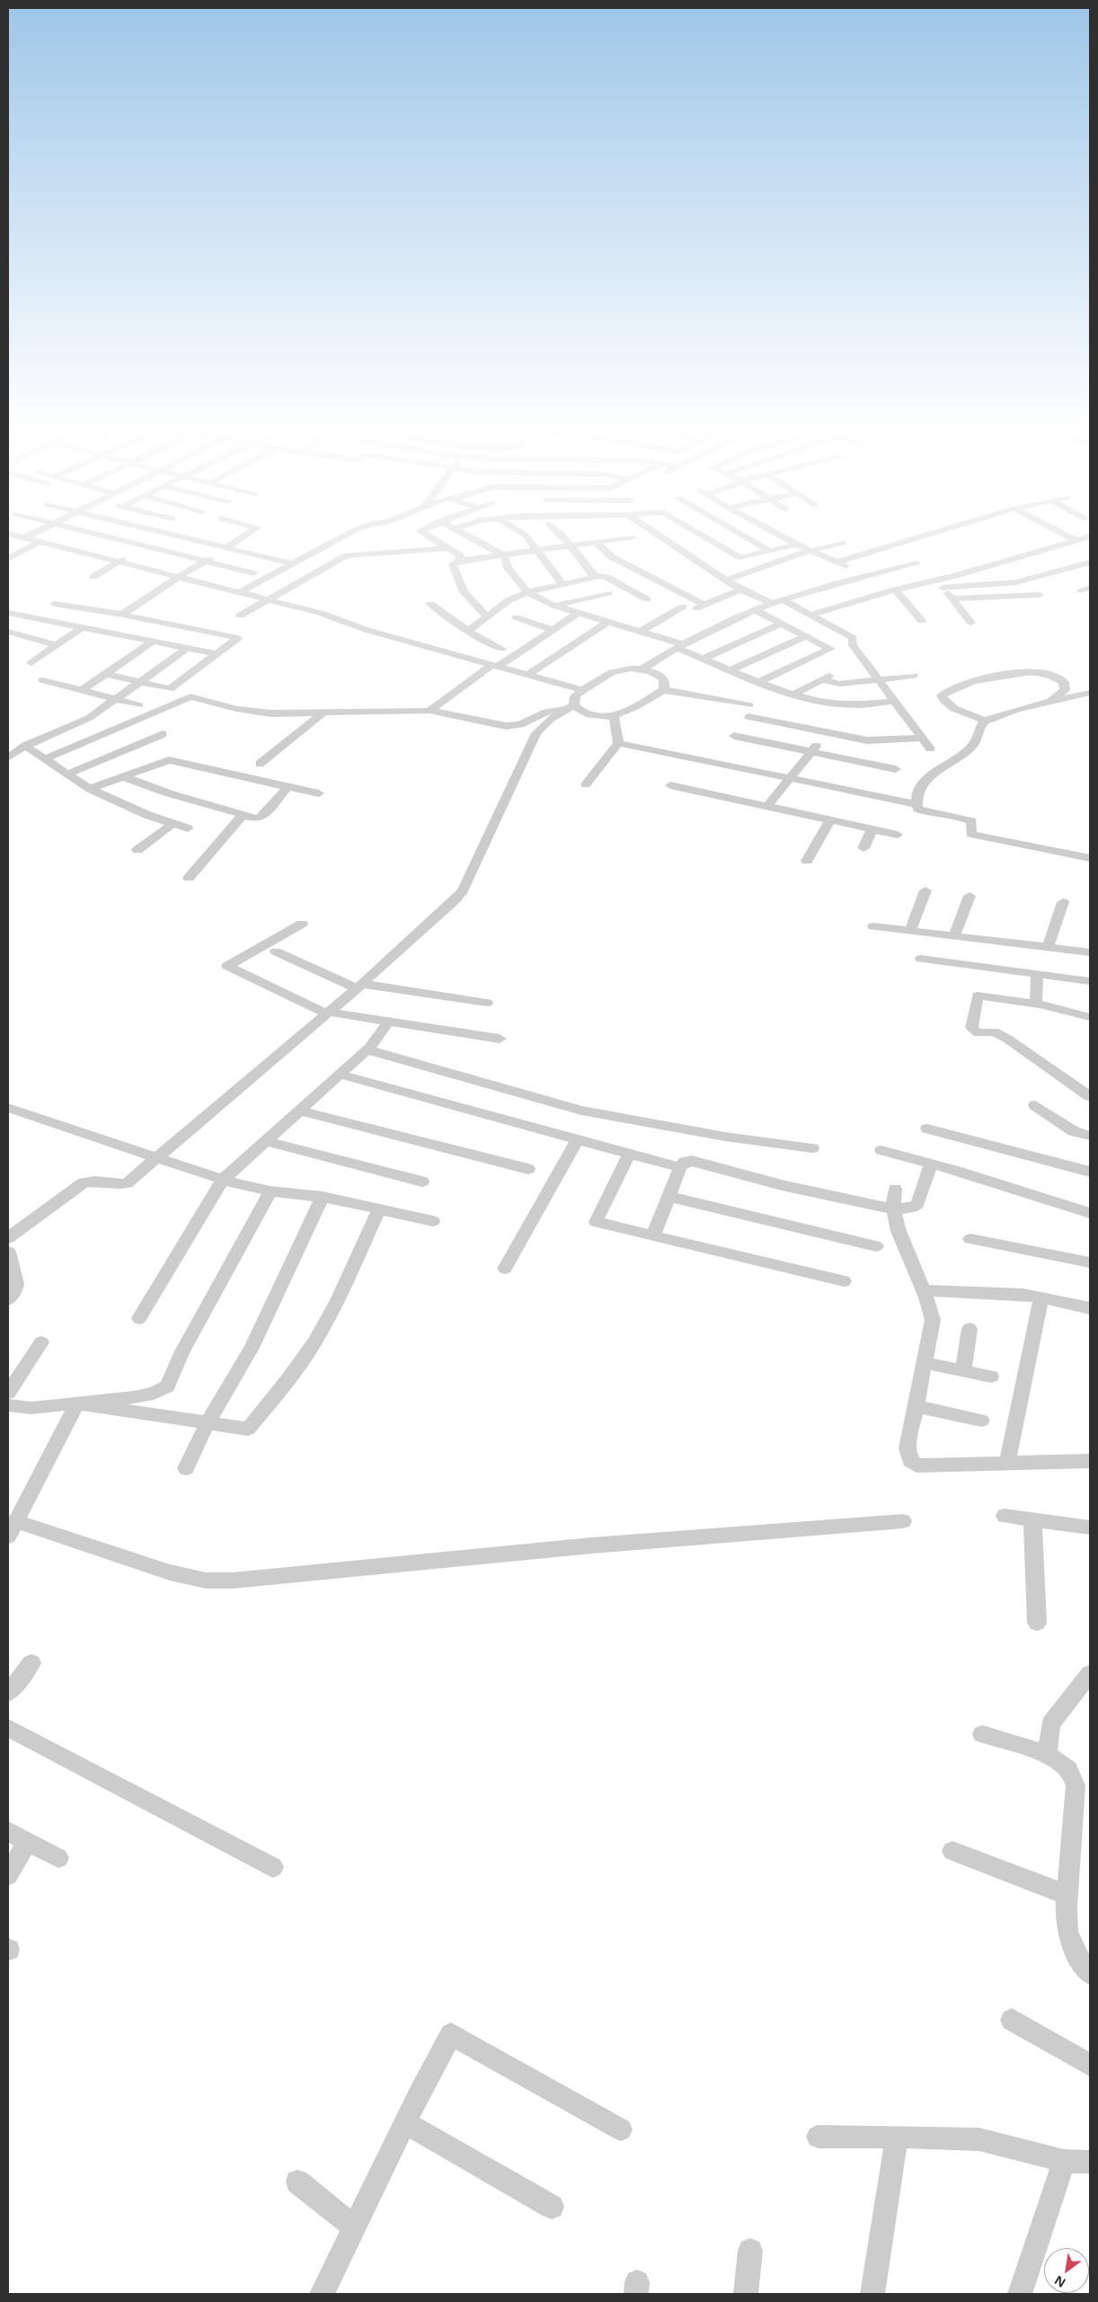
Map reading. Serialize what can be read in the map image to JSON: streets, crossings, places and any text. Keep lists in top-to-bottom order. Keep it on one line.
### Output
{"north":"bottom left"}
